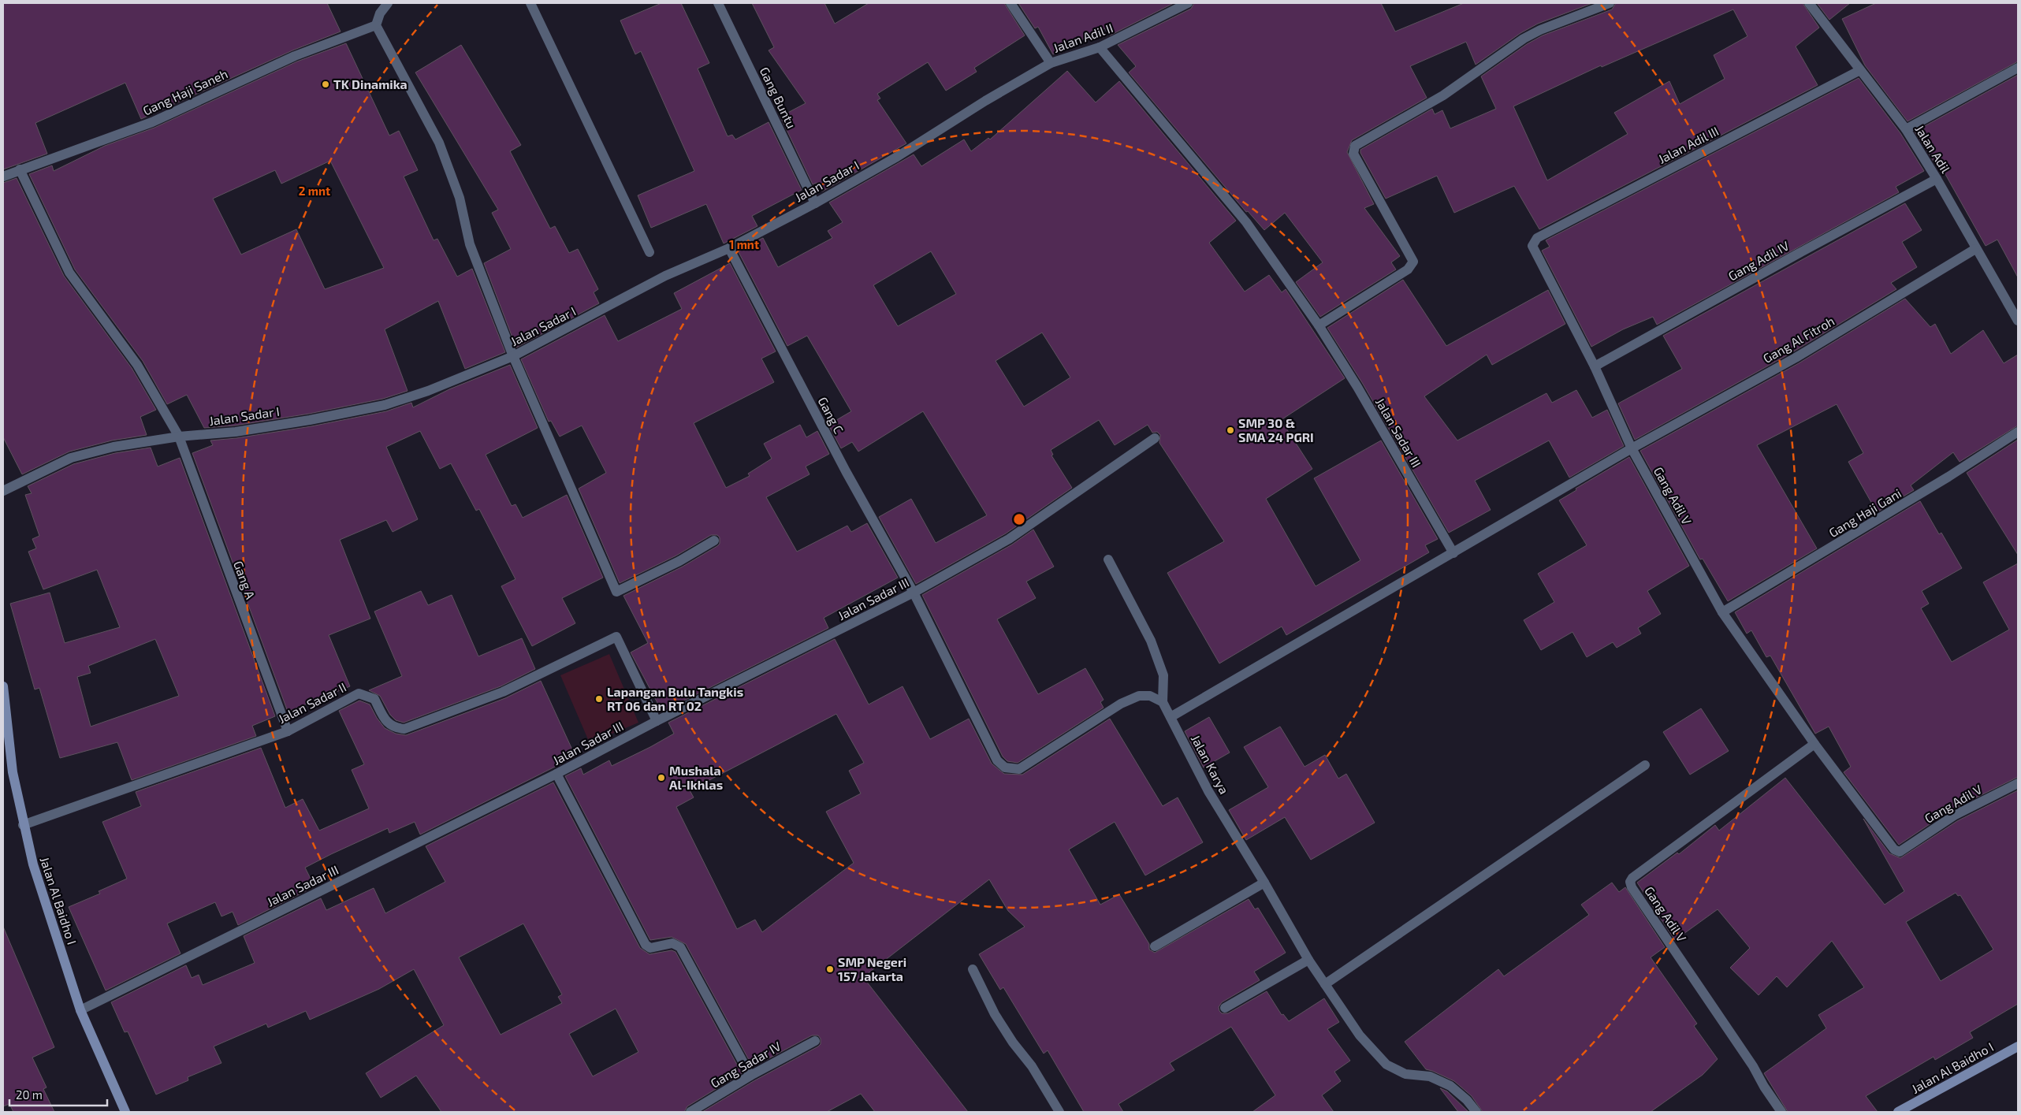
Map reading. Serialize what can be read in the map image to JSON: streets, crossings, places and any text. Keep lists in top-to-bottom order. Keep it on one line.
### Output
{"streets":{"street":["Jalan Adil II","Gang Haji Saneh","Gang Buntu","Jalan Adil III","Jalan Adil","Jalan Sadar I","Gang Adil IV","Gang Al Fitroh","Gang C","Jalan Sadar III","Gang Adil V","Gang Haji Gani","Gang A","Jalan Sadar II","Jalan Karya","Jalan Al Baidho I","Gang Sadar IV"]},"crossings":[["Jalan Adil II","Jalan Sadar I"],["Jalan Adil II","Jalan Sadar III"],["Gang Haji Saneh","Gang A"],["Gang Buntu","Jalan Sadar I"],["Jalan Adil III","Jalan Adil"],["Jalan Adil III","Gang Adil V"],["Jalan Adil","Gang Adil IV"],["Jalan Adil","Gang Al Fitroh"],["Jalan Sadar I","Gang C"],["Jalan Sadar I","Gang A"],["Gang Adil IV","Gang Adil V"],["Gang Al Fitroh","Jalan Sadar III"],["Gang Al Fitroh","Gang Adil V"],["Gang Al Fitroh","Jalan Karya"],["Gang C","Jalan Sadar III"],["Jalan Sadar III","Jalan Sadar II"],["Jalan Sadar III","Jalan Al Baidho I"],["Gang Adil V","Gang Haji Gani"],["Gang A","Jalan Sadar II"],["Jalan Sadar II","Jalan Al Baidho I"]],"places":["TK Dinamika","SMP 30 & SMA 24 PGRI","Lapangan Bulu Tangkis RT 06 dan RT 02","Mushala Al-Ikhlas","SMP Negeri 157 Jakarta"],"scale_bar":"20 m","rings":["2 mnt","1 mnt"]}
